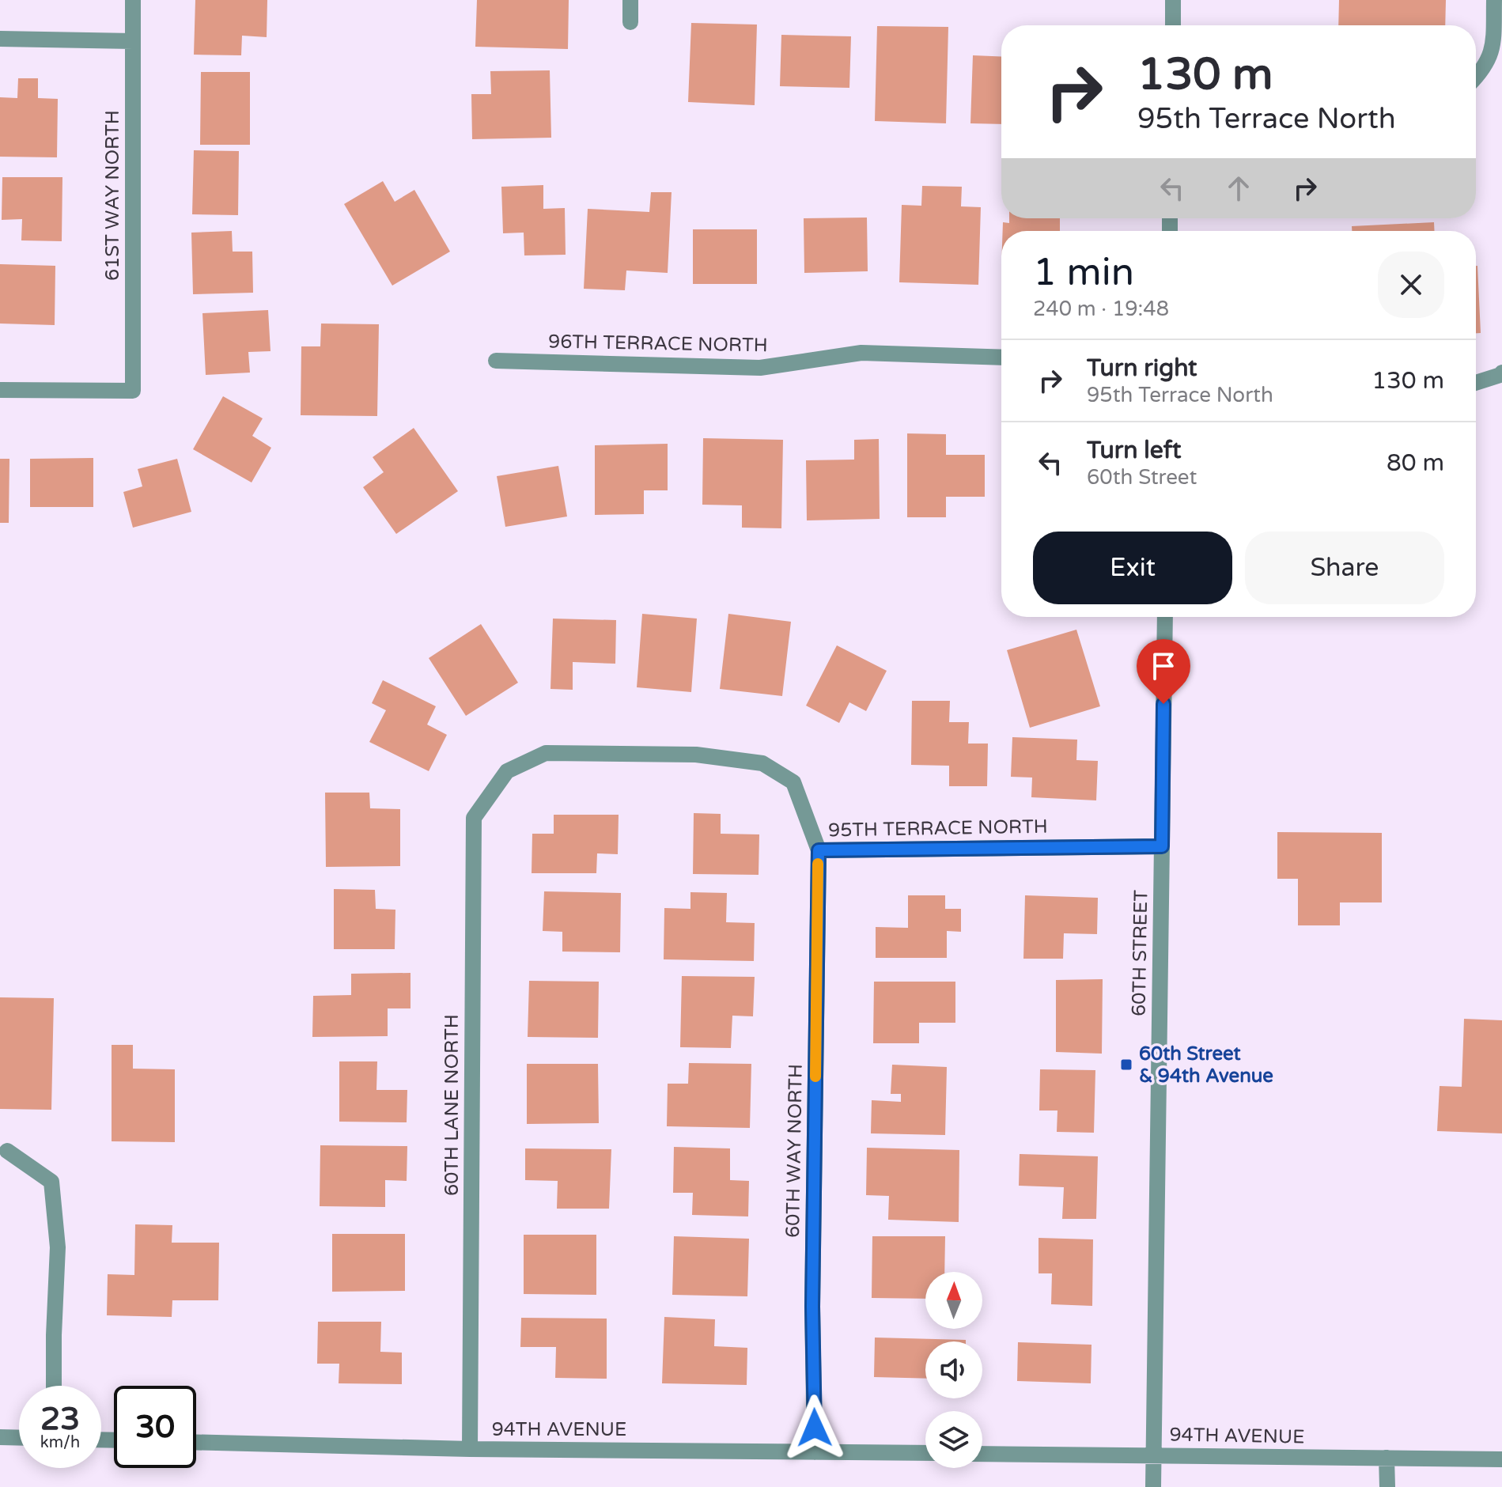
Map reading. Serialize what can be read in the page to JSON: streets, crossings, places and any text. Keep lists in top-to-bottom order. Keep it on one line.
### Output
{"streets":{"street":["61ST WAY NORTH","96TH TERRACE NORTH","95TH TERRACE NORTH","60TH STREET","60TH LANE NORTH","60TH WAY NORTH","94TH AVENUE"]},"crossings":[["95TH TERRACE NORTH","60TH STREET"],["95TH TERRACE NORTH","60TH LANE NORTH"],["95TH TERRACE NORTH","60TH WAY NORTH"],["60TH STREET","94TH AVENUE"],["60TH LANE NORTH","94TH AVENUE"],["60TH WAY NORTH","94TH AVENUE"]],"places":{"transit":["60th Street & 94th Avenue"]},"north":"top","page":{"turn":["130 m","95th Terrace North"],"heading":["1 min","240 m · 19:48"],"list":[{"name":"Turn right","note":"95th Terrace North","value":"130 m"},{"name":"Turn left","note":"60th Street","value":"80 m"}],"buttons":["Exit","Share"],"speed":"23 km/h","limit":"30"}}
